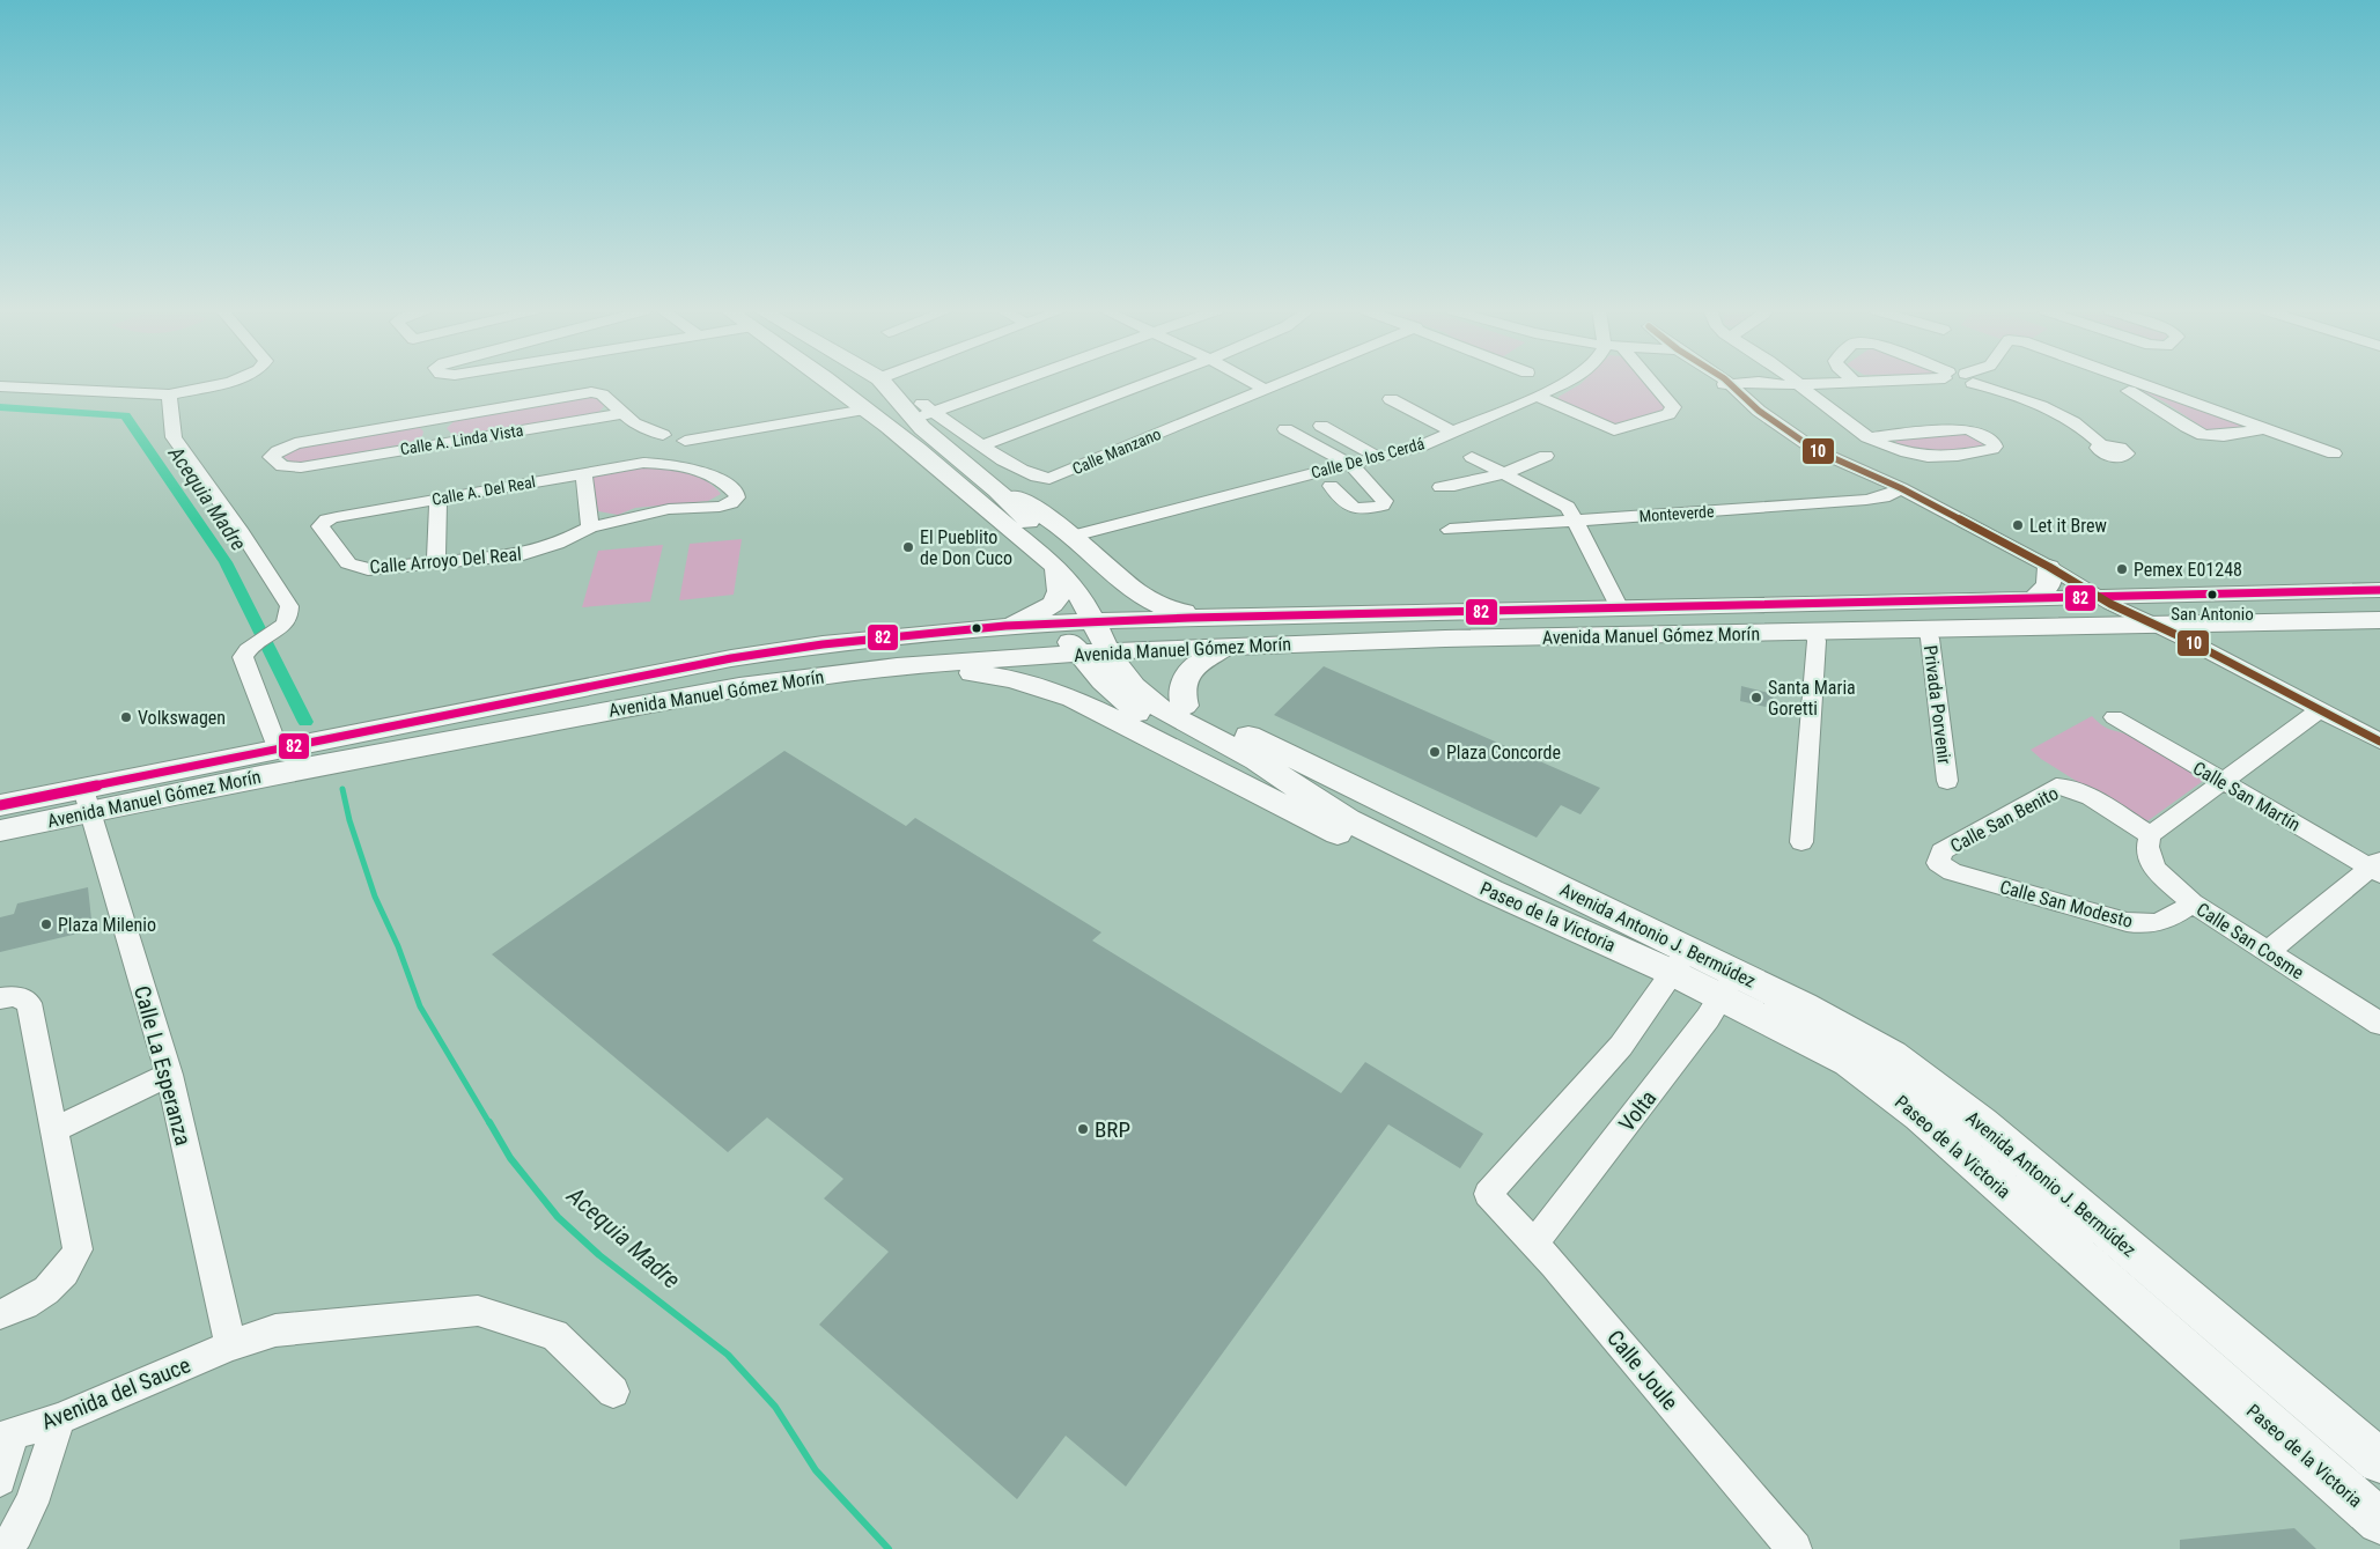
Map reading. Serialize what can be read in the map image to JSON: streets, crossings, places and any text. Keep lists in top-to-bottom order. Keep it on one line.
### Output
{"streets":{"main road":["Avenida Manuel Gómez Morín","Paseo de la Victoria","Avenida Antonio J. Bermúdez"],"street":["Calle A. Linda Vista","Calle Manzano","Calle De los Cerdá","Calle A. Del Real","Monteverde","Calle Arroyo Del Real","Privada Porvenir","Calle San Martín","Calle San Benito","Calle San Modesto","Calle San Cosme","Calle La Esperanza","Volta","Calle Joule","Avenida del Sauce"]},"crossings":[["Calle Manzano","Avenida Antonio J. Bermúdez"],["Calle A. Del Real","Calle Arroyo Del Real"],["Avenida Manuel Gómez Morín","Privada Porvenir"],["Avenida Manuel Gómez Morín","Avenida Antonio J. Bermúdez"],["Avenida Manuel Gómez Morín","Calle La Esperanza"],["Calle San Benito","Calle San Modesto"],["Calle San Benito","Calle San Cosme"],["Calle San Modesto","Calle San Cosme"],["Paseo de la Victoria","Avenida Antonio J. Bermúdez"],["Paseo de la Victoria","Volta"],["Paseo de la Victoria","Calle Joule"],["Avenida Antonio J. Bermúdez","Volta"],["Avenida Antonio J. Bermúdez","Calle Joule"],["Calle La Esperanza","Avenida del Sauce"],["Volta","Calle Joule"]],"water":["Acequia Madre"],"places":["Let it Brew","El Pueblito de Don Cuco","Pemex E01248","San Antonio","Santa Maria Goretti","Volkswagen","Plaza Concorde","Plaza Milenio","BRP"],"lines":["transit line 10","transit line 82"]}
